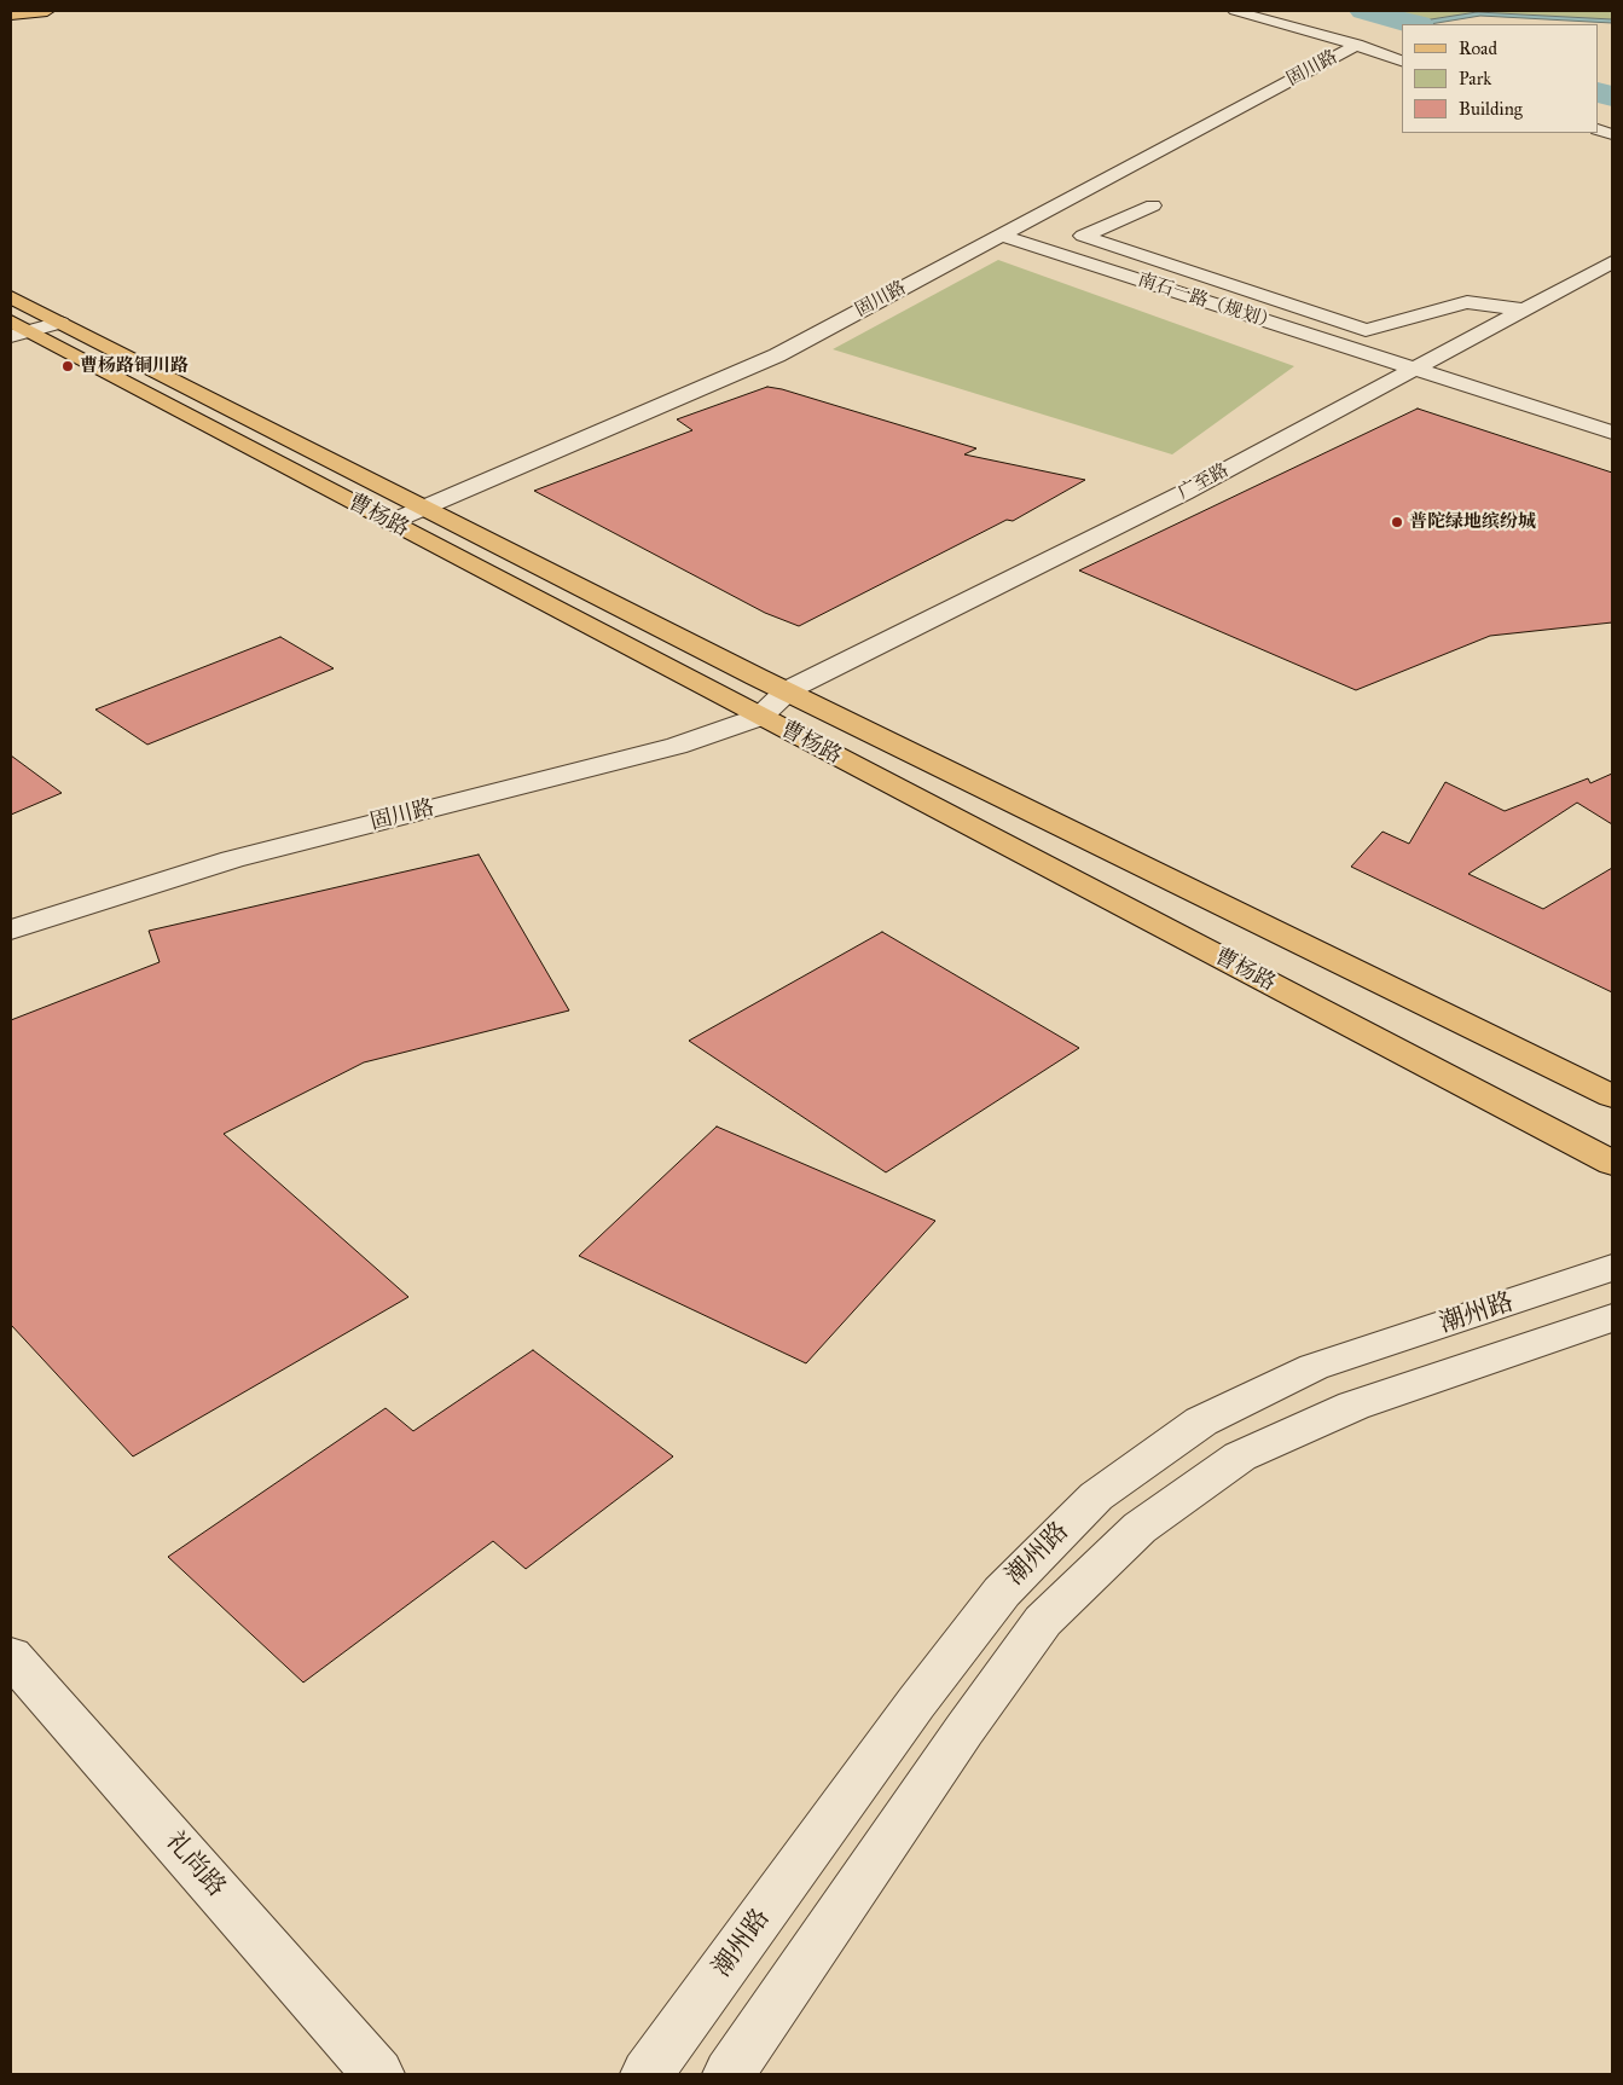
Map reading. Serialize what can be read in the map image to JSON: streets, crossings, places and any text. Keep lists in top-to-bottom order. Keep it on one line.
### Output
{"streets":{"main road":["曹杨路"],"street":["固川路","南石一路（规划）","广至路","潮州路","礼尚路"]},"crossings":[["固川路","南石一路（规划）"],["固川路","广至路"],["固川路","曹杨路"],["南石一路（规划）","广至路"],["广至路","曹杨路"]],"places":["曹杨路铜川路","普陀绿地缤纷城"],"legend":["Road","Park","Building"]}
